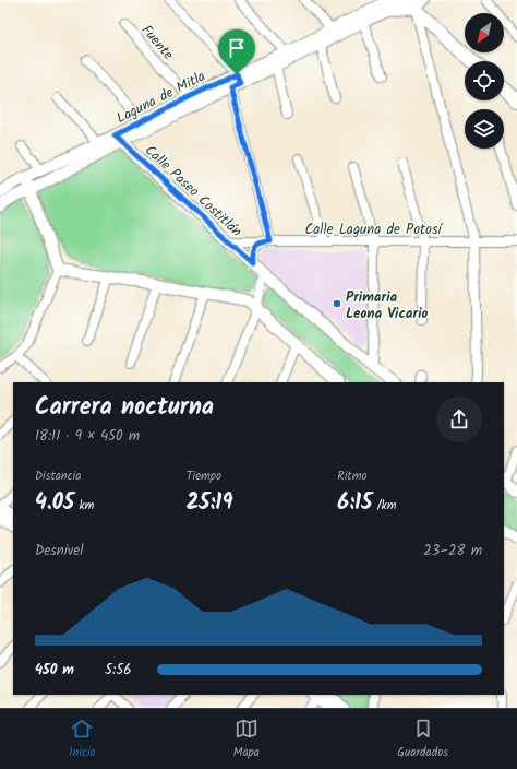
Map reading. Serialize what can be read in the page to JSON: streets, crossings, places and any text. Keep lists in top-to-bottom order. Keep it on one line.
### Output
{"streets":{"street":["Fuente","Laguna de Mitla","Calle Paseo Costitlán","Calle Laguna de Potosí"]},"crossings":[["Fuente","Laguna de Mitla"],["Laguna de Mitla","Calle Paseo Costitlán"],["Calle Paseo Costitlán","Calle Laguna de Potosí"]],"places":["Primaria Leona Vicario"],"north":"bottom left","page":{"heading":["Carrera nocturna","18:11 · 9 × 450 m"],"stats":[["Distancia","4.05 km"],["Tiempo","25:19"],["Ritmo","6:15 /km"]],"chart":["Desnivel","23–28 m"],"list":[{"name":"450 m","note":"5:56"}],"tabs":["Inicio","Mapa","Guardados"]}}
